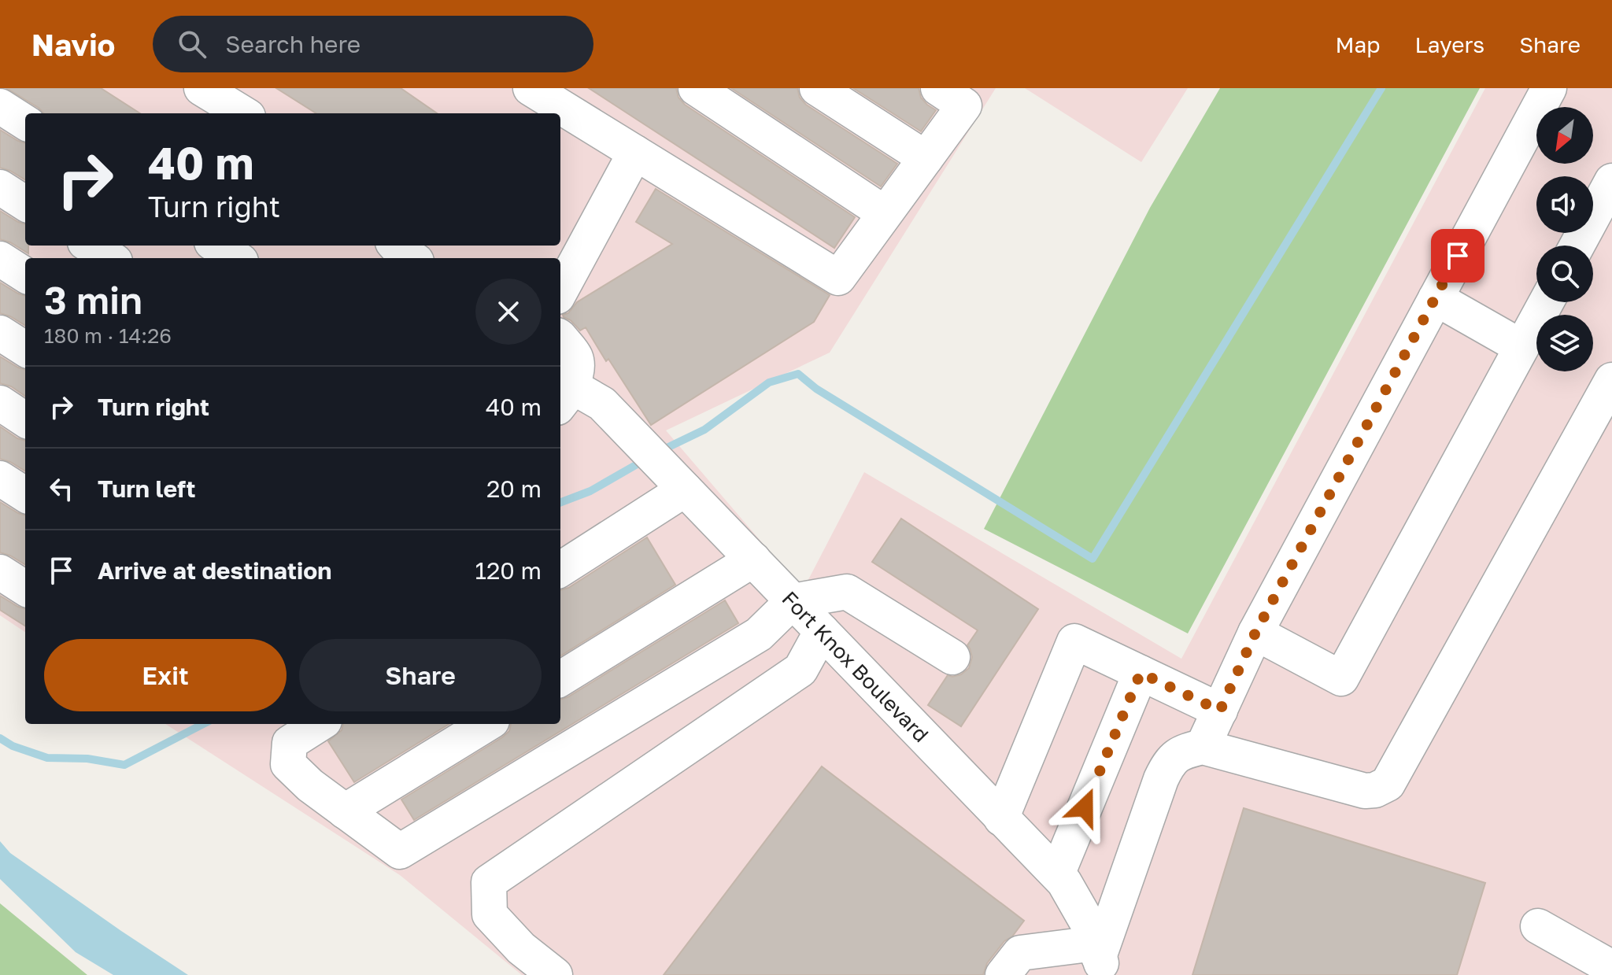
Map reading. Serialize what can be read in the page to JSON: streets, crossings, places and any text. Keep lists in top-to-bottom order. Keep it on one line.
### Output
{"streets":{"lane":["Fort Knox Boulevard"]},"north":"bottom left","page":{"header":"Navio","search":"Search here","nav":["Map","Layers","Share"],"turn":["40 m","Turn right"],"heading":["3 min","180 m · 14:26"],"list":[{"name":"Turn right","value":"40 m"},{"name":"Turn left","value":"20 m"},{"name":"Arrive at destination","value":"120 m"}],"buttons":["Exit","Share"]}}
